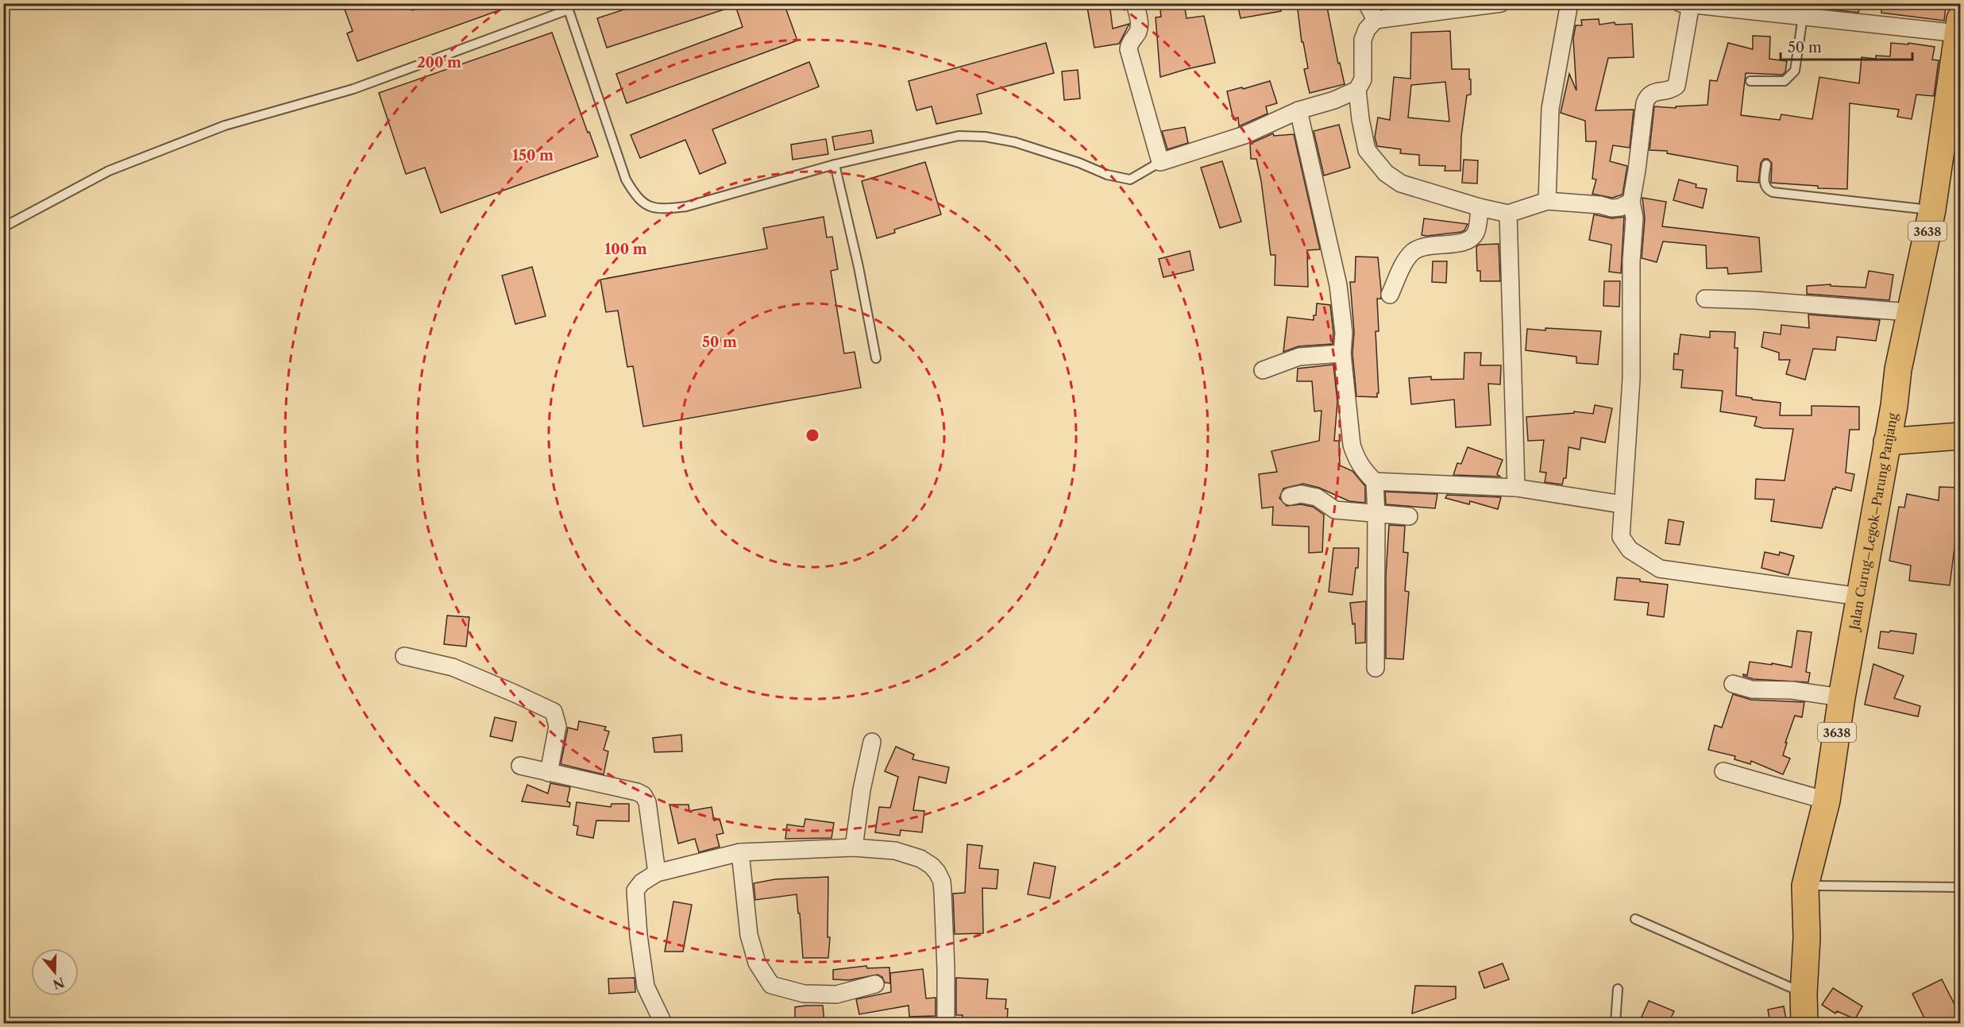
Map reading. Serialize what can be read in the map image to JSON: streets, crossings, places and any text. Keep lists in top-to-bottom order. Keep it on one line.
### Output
{"streets":{"main road":["3638","Jalan Curug–Legok–Parung Panjang"]},"scale_bar":"50 m","north":"bottom","rings":["200 m","150 m","100 m","50 m"]}
